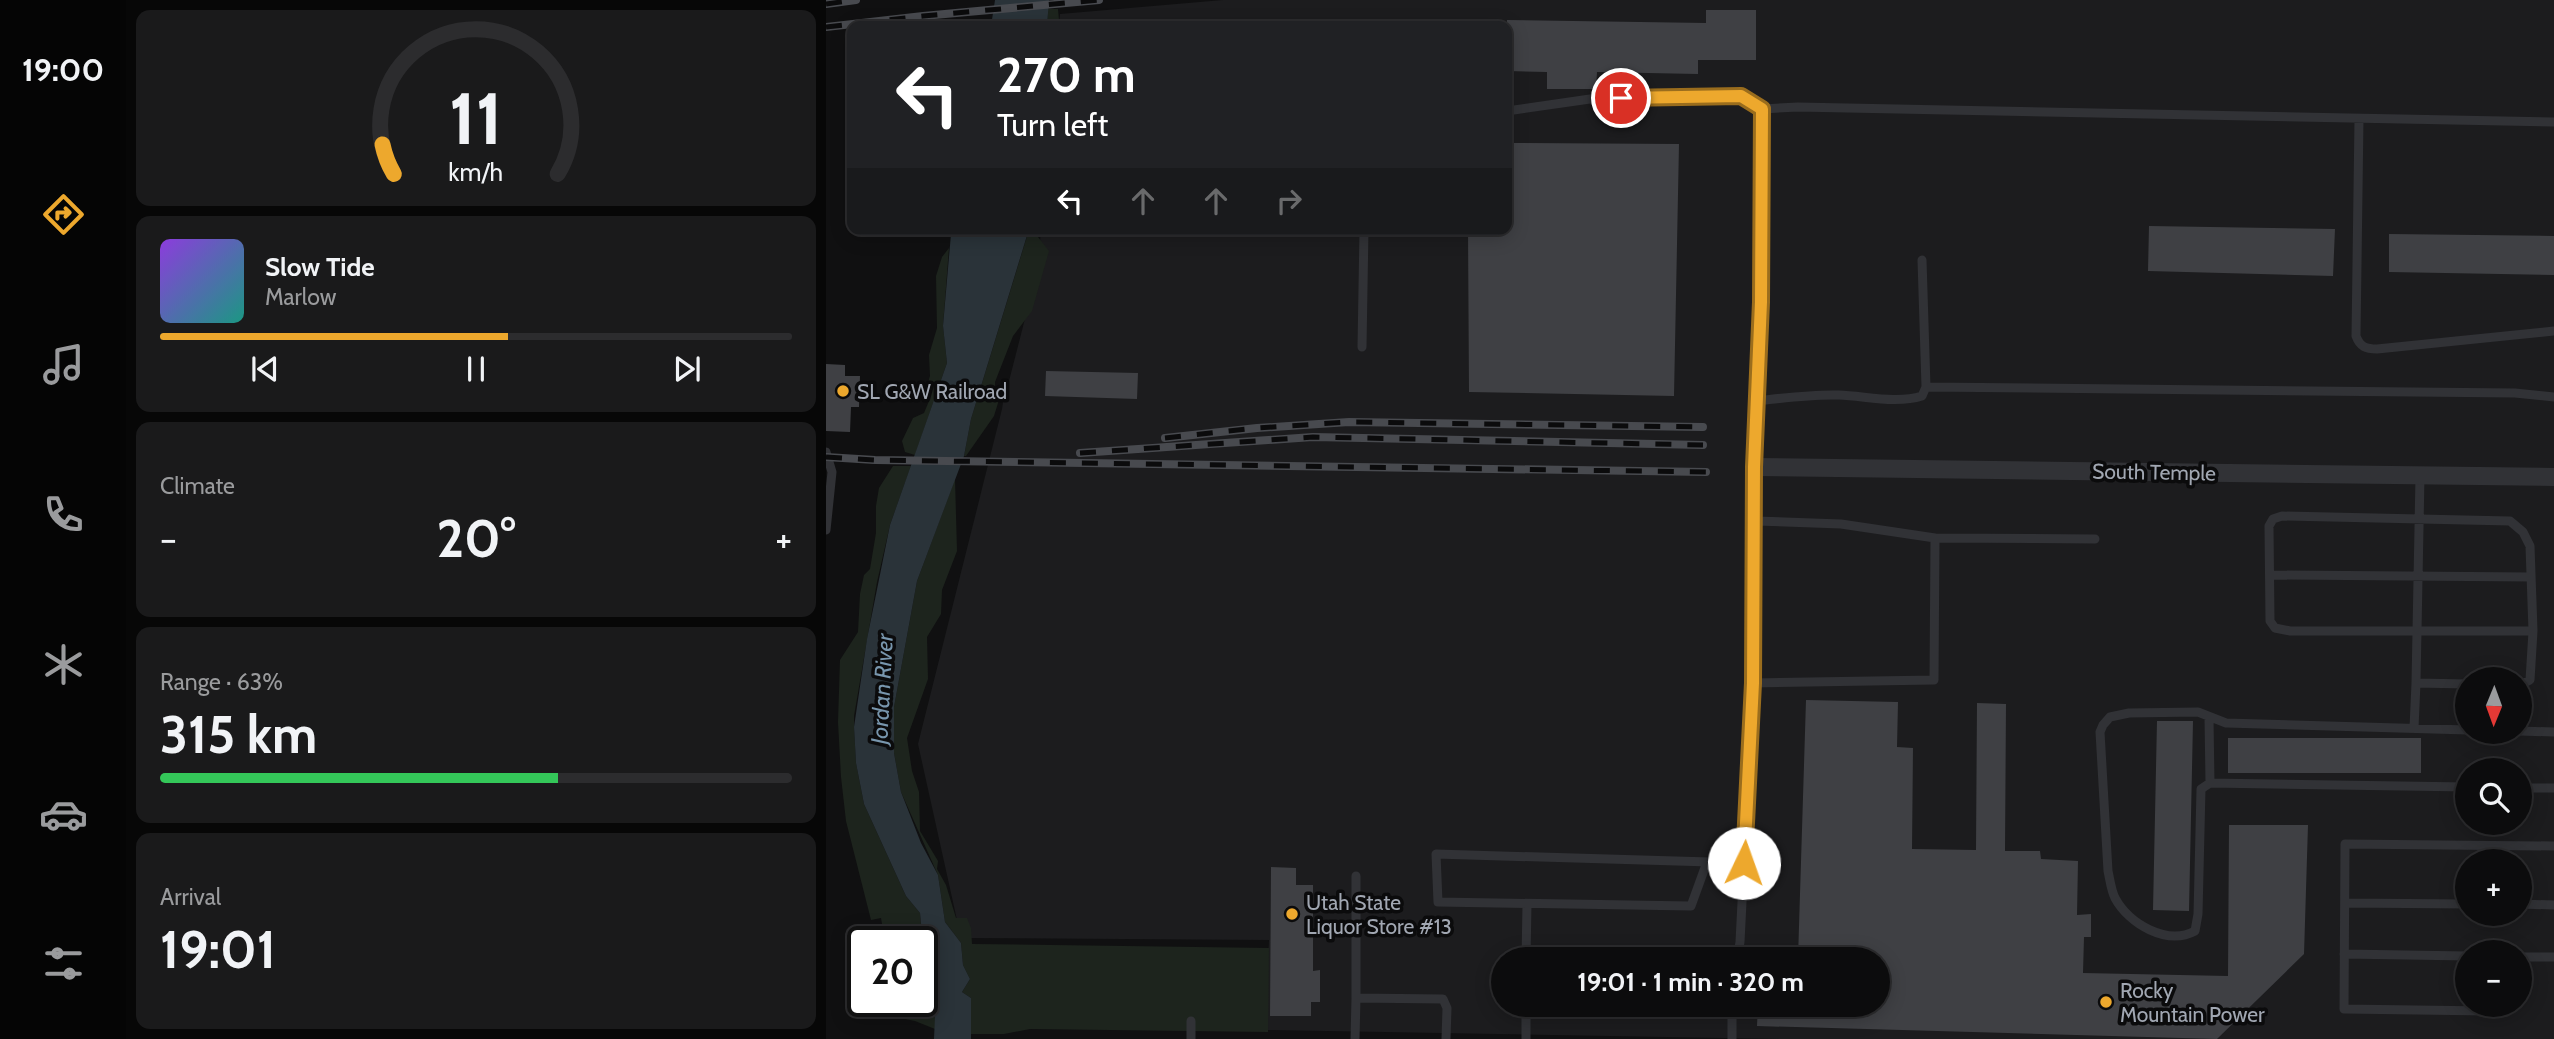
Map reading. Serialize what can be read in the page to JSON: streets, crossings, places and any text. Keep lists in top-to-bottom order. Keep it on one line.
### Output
{"streets":{"street":["South Temple"]},"water":["Jordan River"],"places":["SL G&W Railroad","Utah State Liquor Store #13","Rocky Mountain Power"],"north":"bottom","page":{"tabs":"19:00","turn":["270 m","Turn left"],"song":["Slow Tide","Marlow"],"tile":["Climate",["Range · 63%","315 km"],["Arrival","19:01"]],"heat":["−","20°","+"],"map_buttons":["+","−"],"limit":"20","trip":"19:01 · 1 min · 320 m","gauge":["11","km/h"]}}
